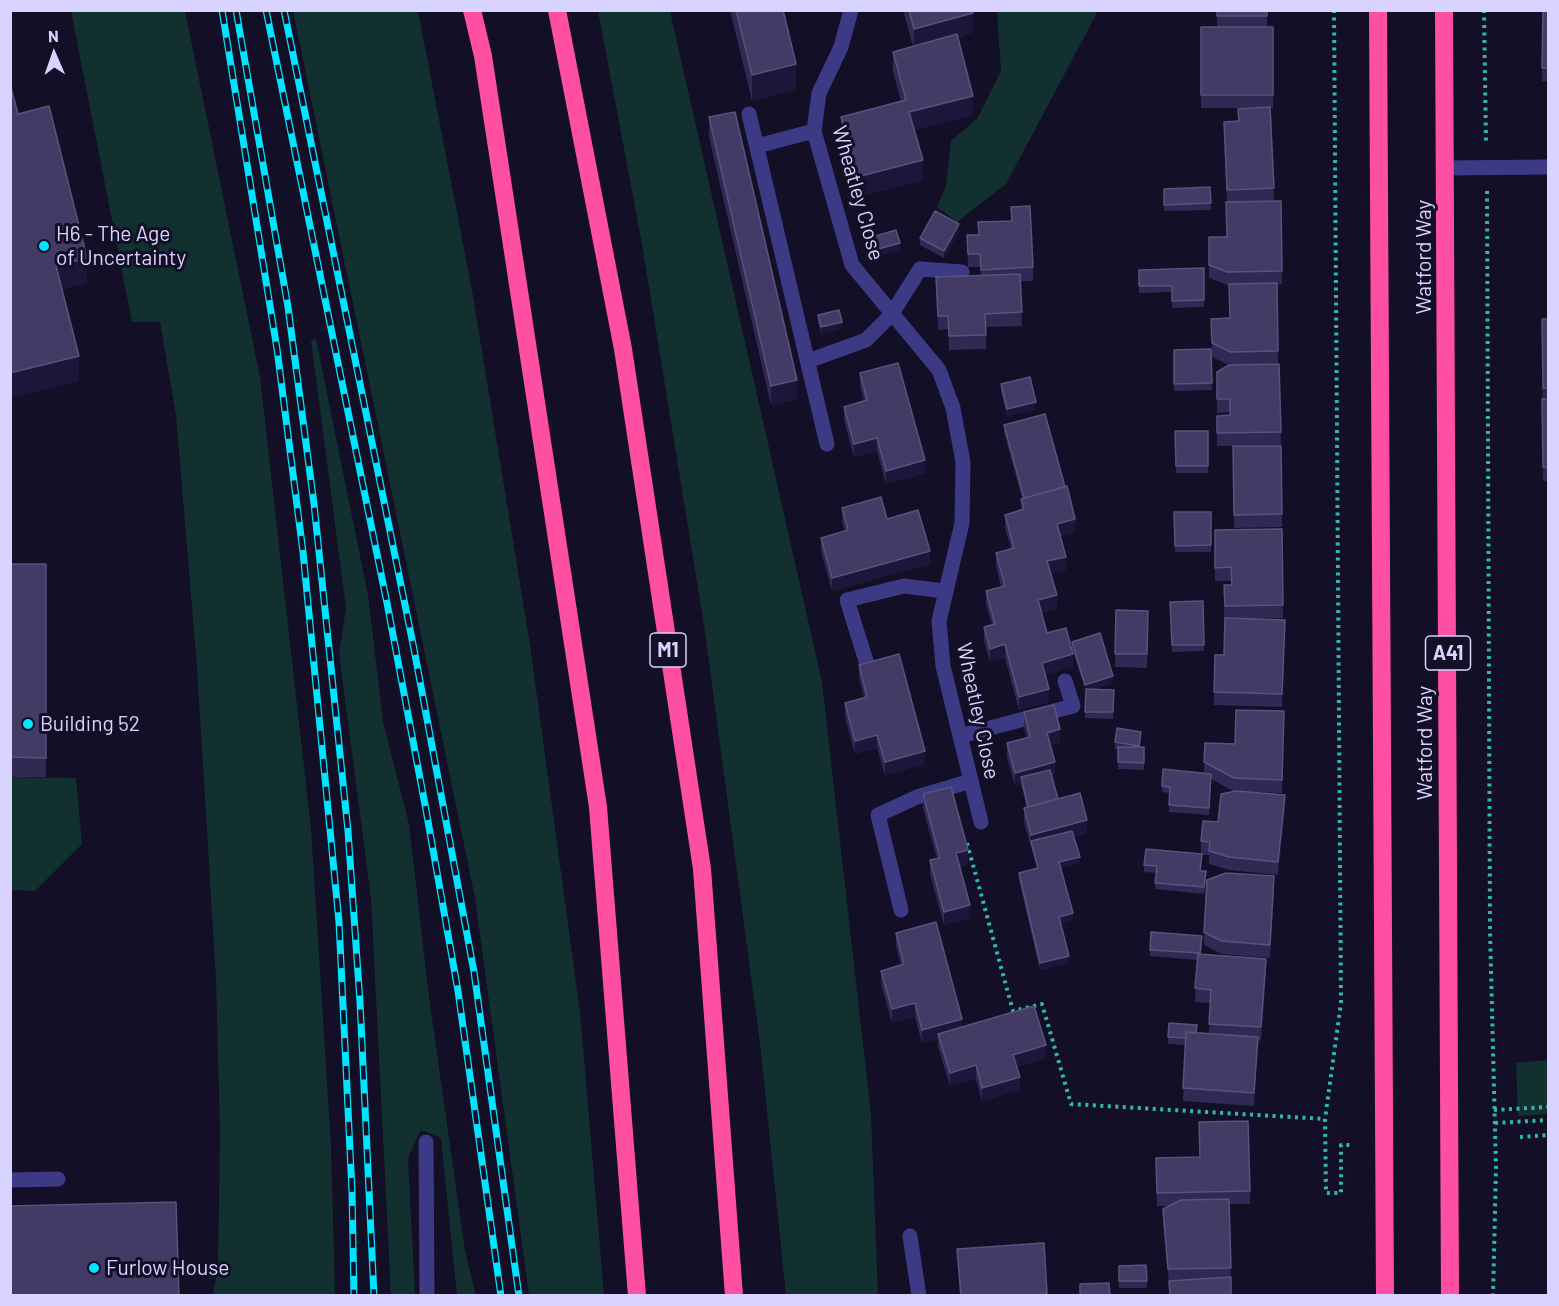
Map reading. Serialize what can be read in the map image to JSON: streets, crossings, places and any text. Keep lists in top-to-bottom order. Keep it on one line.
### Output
{"streets":{"highway":["Watford Way","M1","A41"],"street":["Wheatley Close"]},"places":["H6 - The Age of Uncertainty","Building 52","Furlow House"],"north":"top"}
